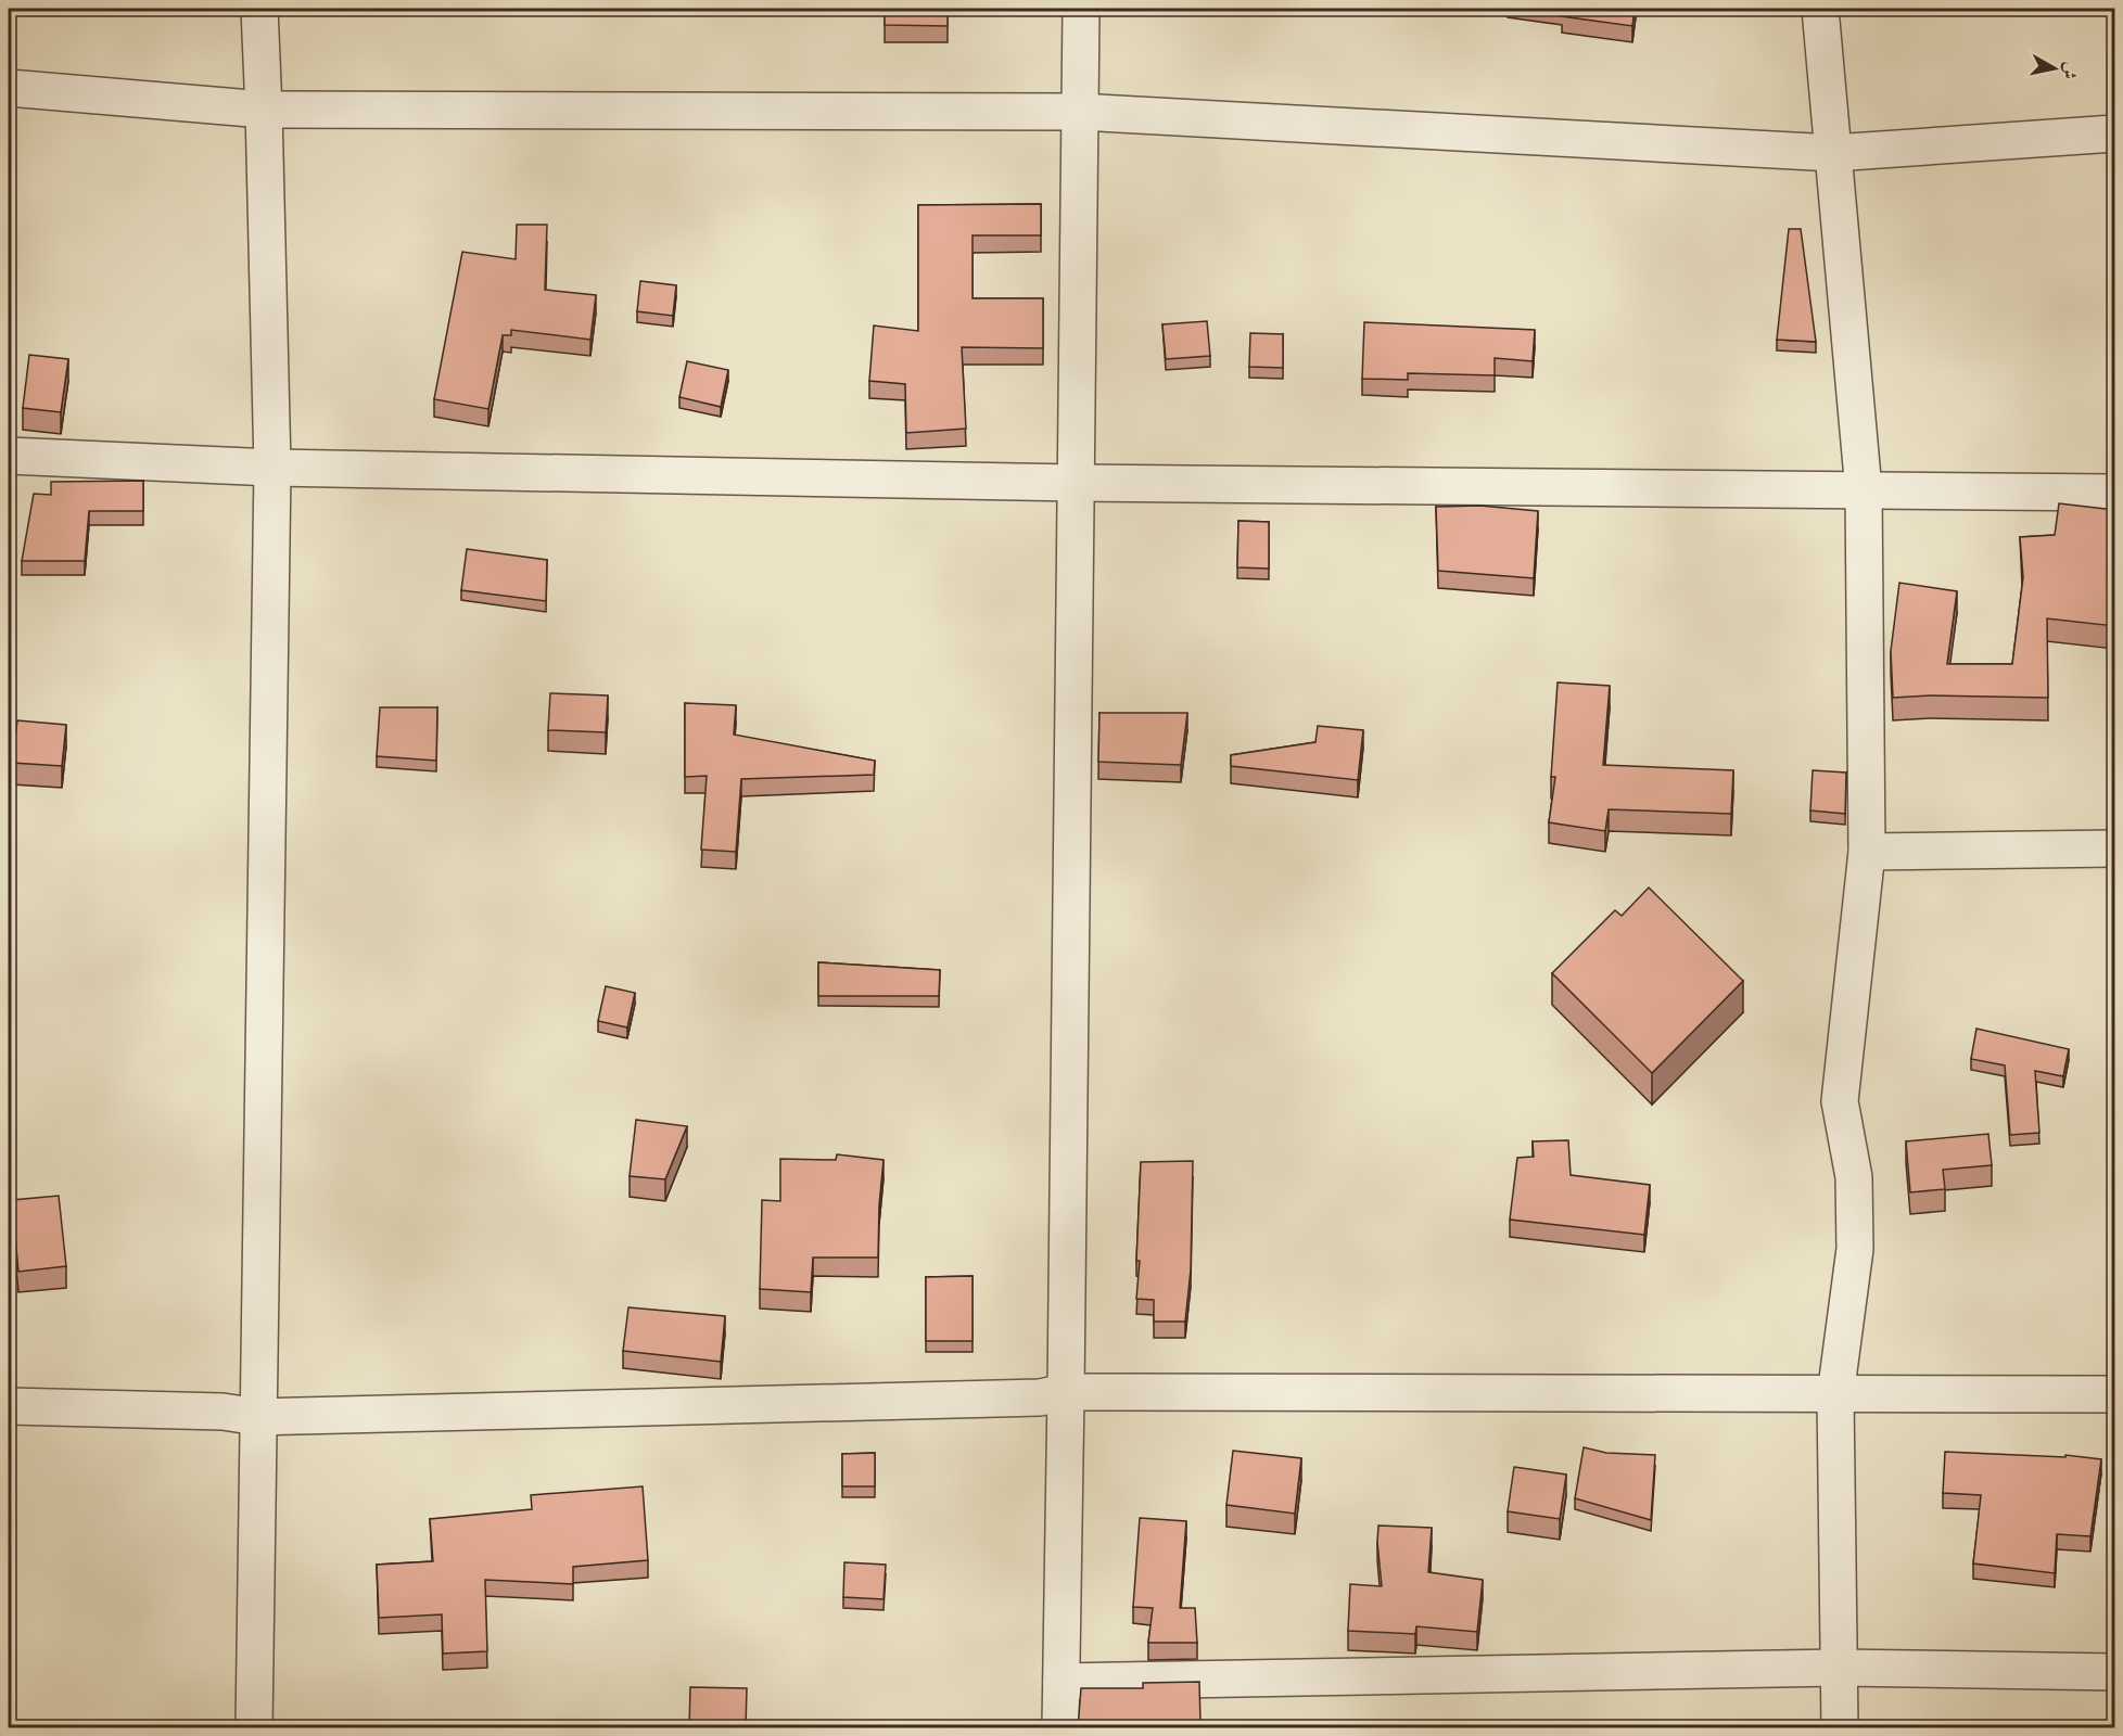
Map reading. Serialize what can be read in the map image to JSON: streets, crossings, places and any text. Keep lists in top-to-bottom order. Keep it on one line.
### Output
{"north":"right"}
